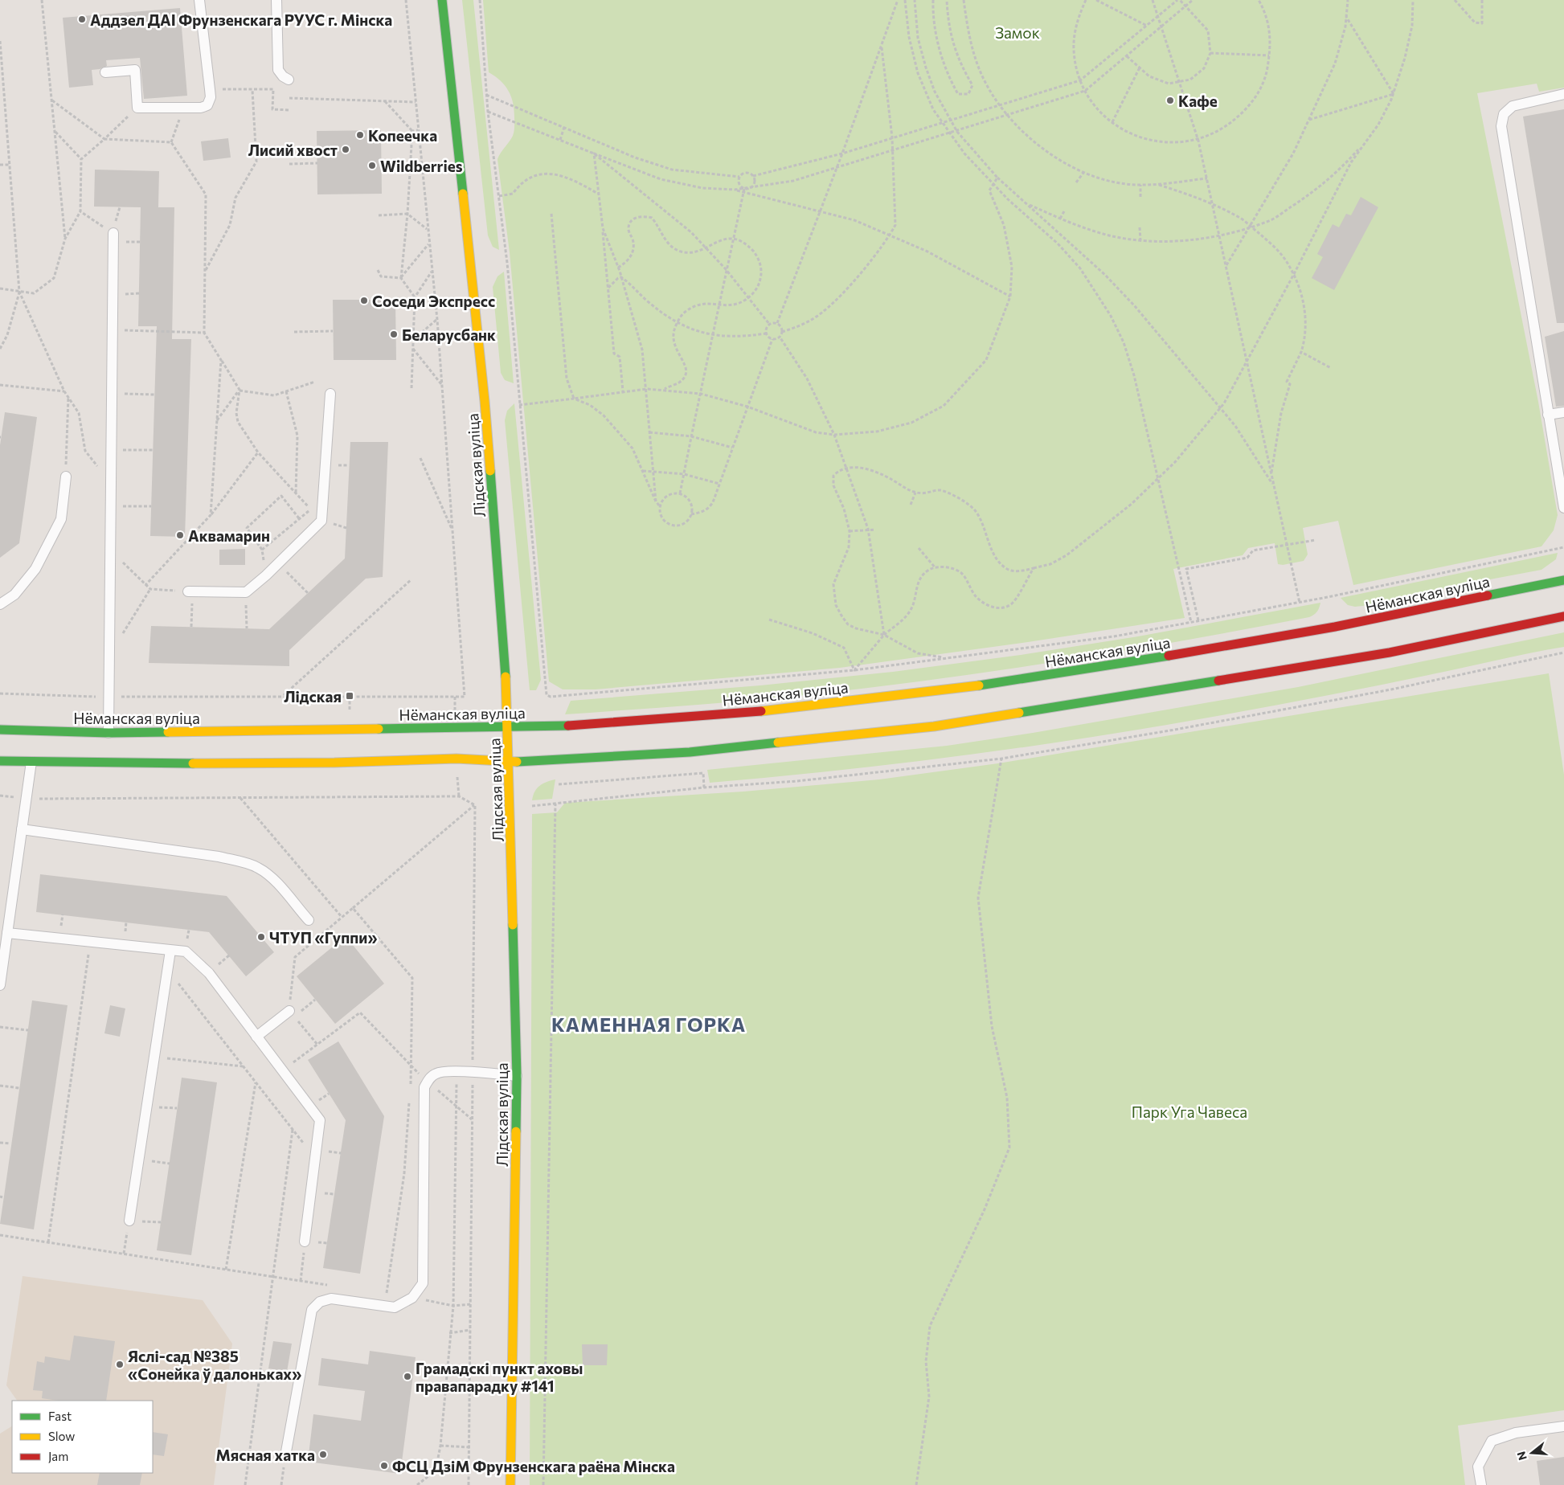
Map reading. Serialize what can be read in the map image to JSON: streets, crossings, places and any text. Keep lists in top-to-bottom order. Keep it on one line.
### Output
{"streets":{"main road":["Лідская вуліца","Нёманская вуліца"]},"crossings":[["Лідская вуліца","Нёманская вуліца"]],"districts":["КАМЕННАЯ ГОРКА"],"parks":["Замок","Парк Уга Чавеса"],"places":{"other":["Аддзел ДАІ Фрунзенскага РУУС г. Мінска","Кафе","Копеечка","Лисий хвост","Wildberries","Соседи Экспресс","Беларусбанк","Аквамарин","ЧТУП «Гуппи»","Яслі-сад №385 «Сонейка ў далоньках»","Грамадскі пункт аховы правапарадку #141","Мясная хатка","ФСЦ ДзіМ Фрунзенскага раёна Мінска"],"transit":["Лідская"]},"legend":["Fast","Slow","Jam"],"north":"left"}
